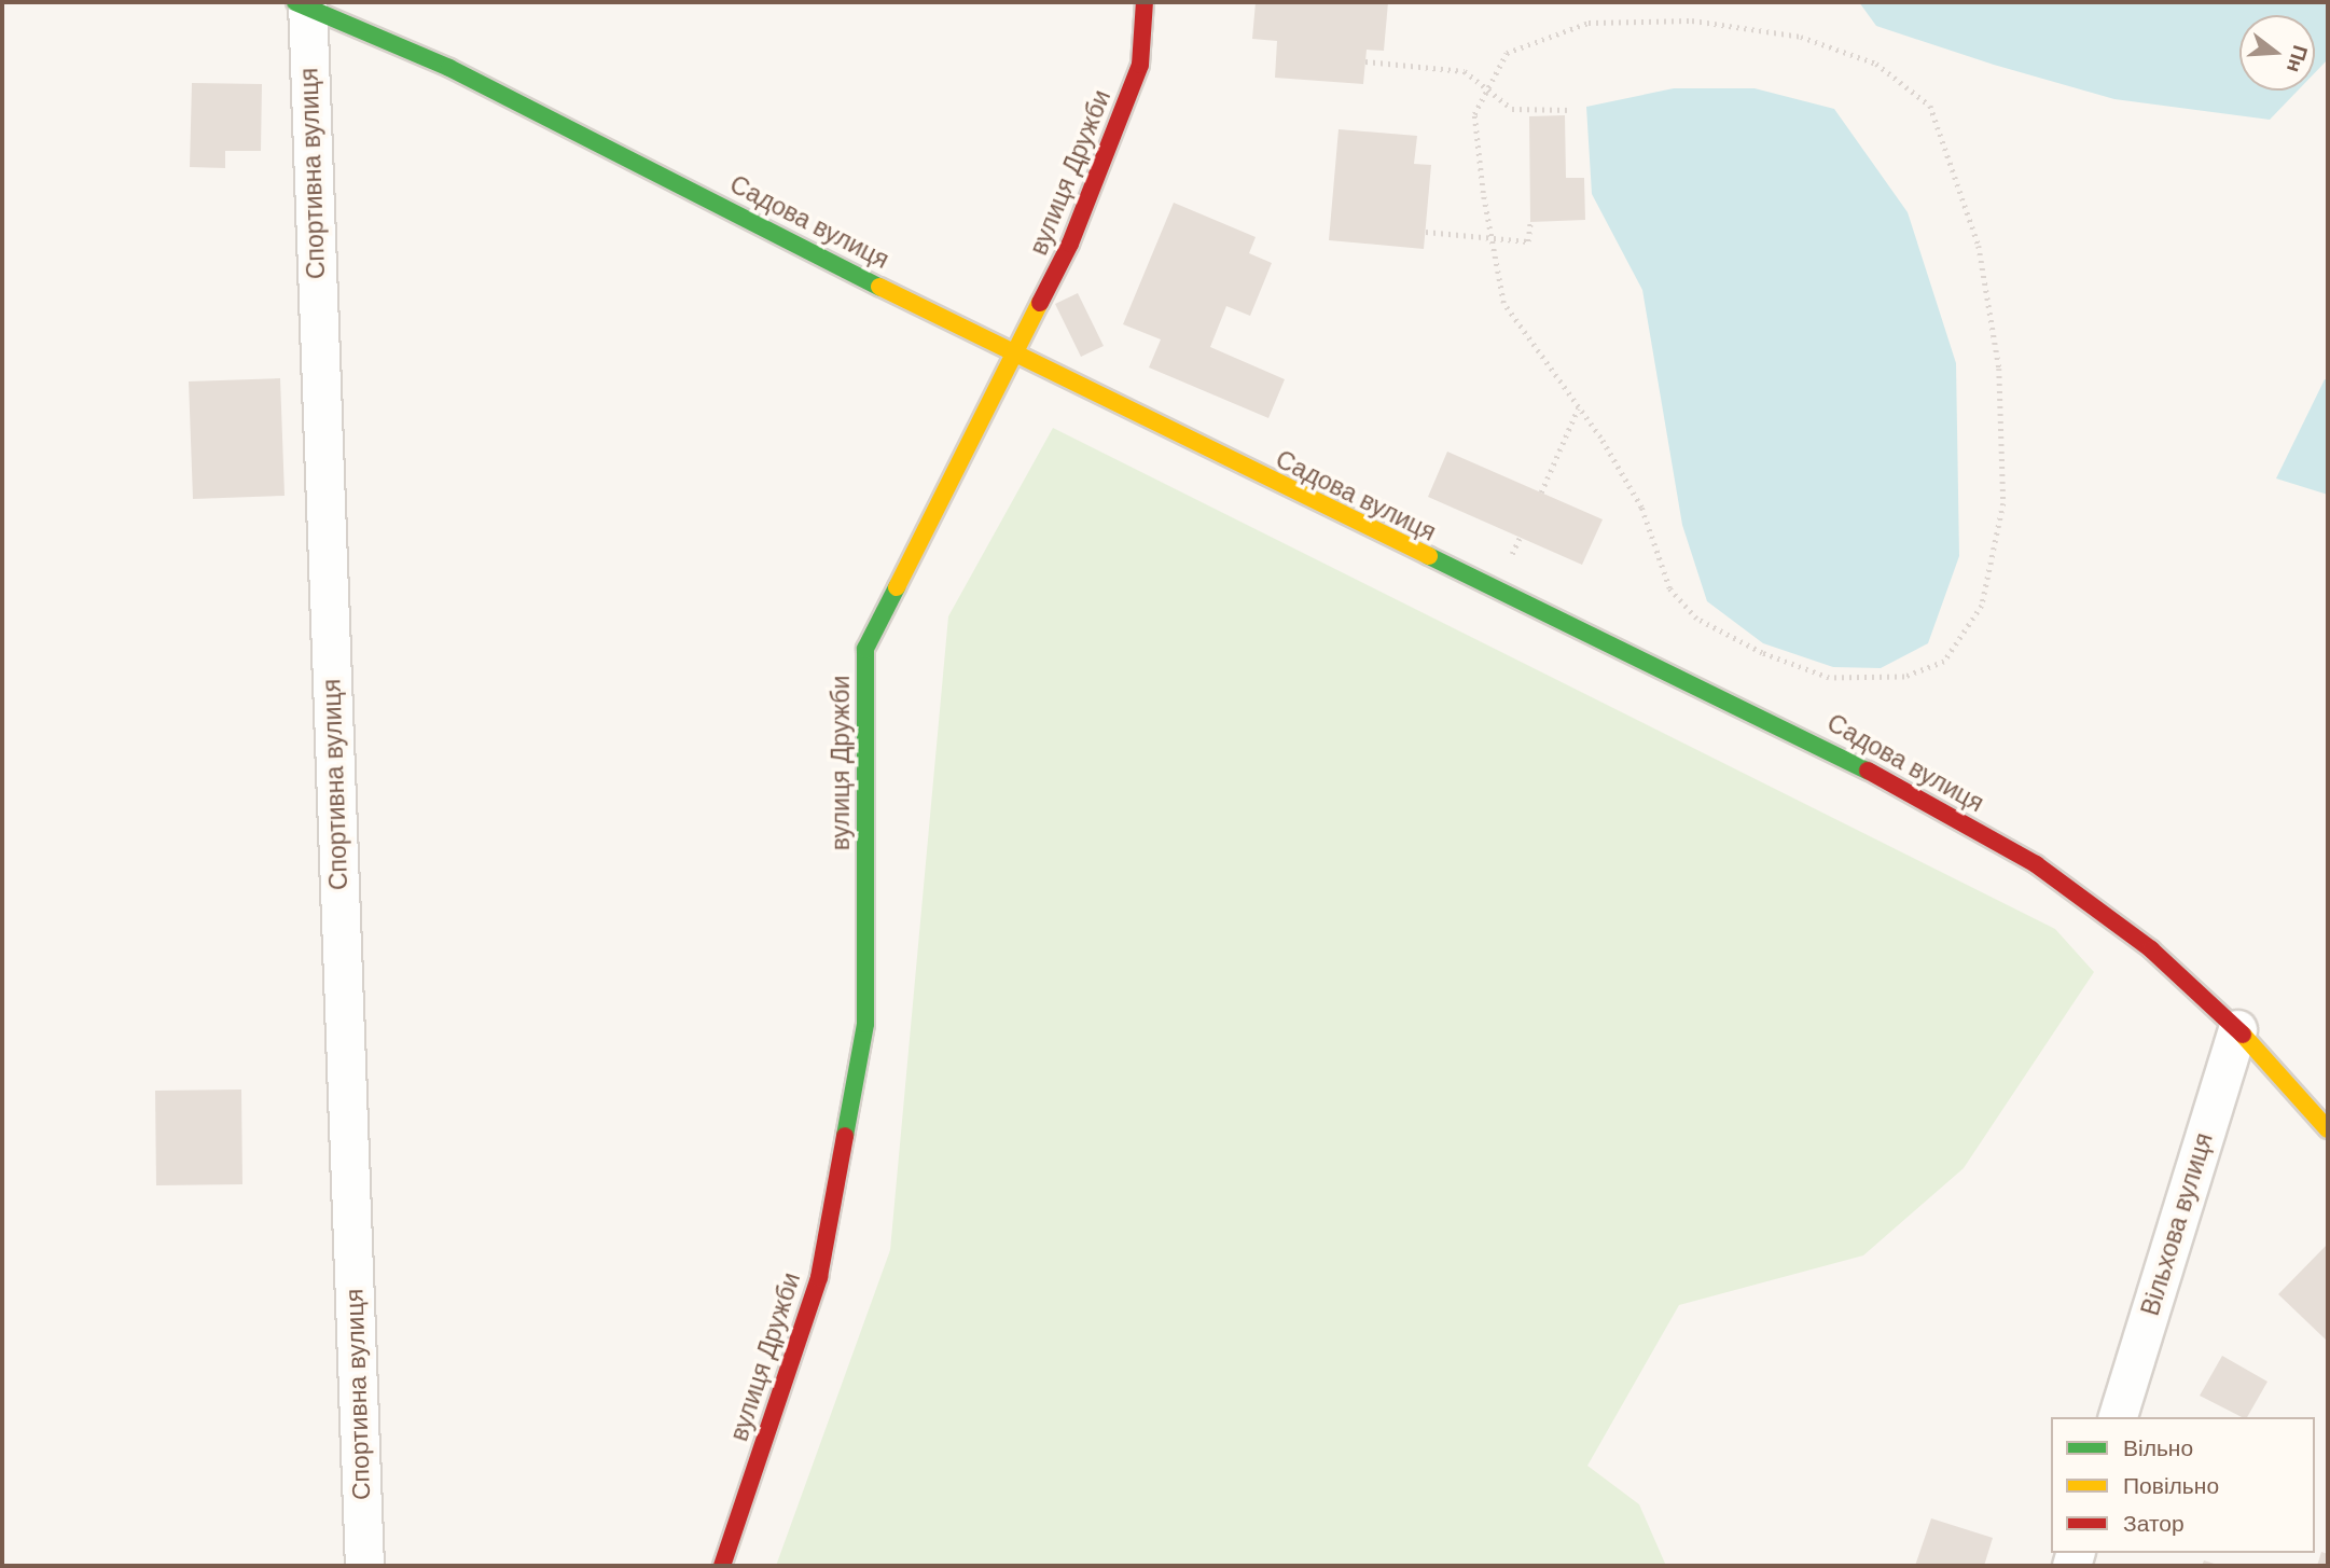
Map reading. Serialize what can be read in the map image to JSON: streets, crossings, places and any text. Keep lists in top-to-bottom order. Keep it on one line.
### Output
{"streets":{"street":["вулиця Дружби","Спортивна вулиця","Садова вулиця","Вільхова вулиця"]},"crossings":[["вулиця Дружби","Садова вулиця"],["Спортивна вулиця","Садова вулиця"],["Садова вулиця","Вільхова вулиця"]],"legend":["Вільно","Повільно","Затор"],"north":"right"}
